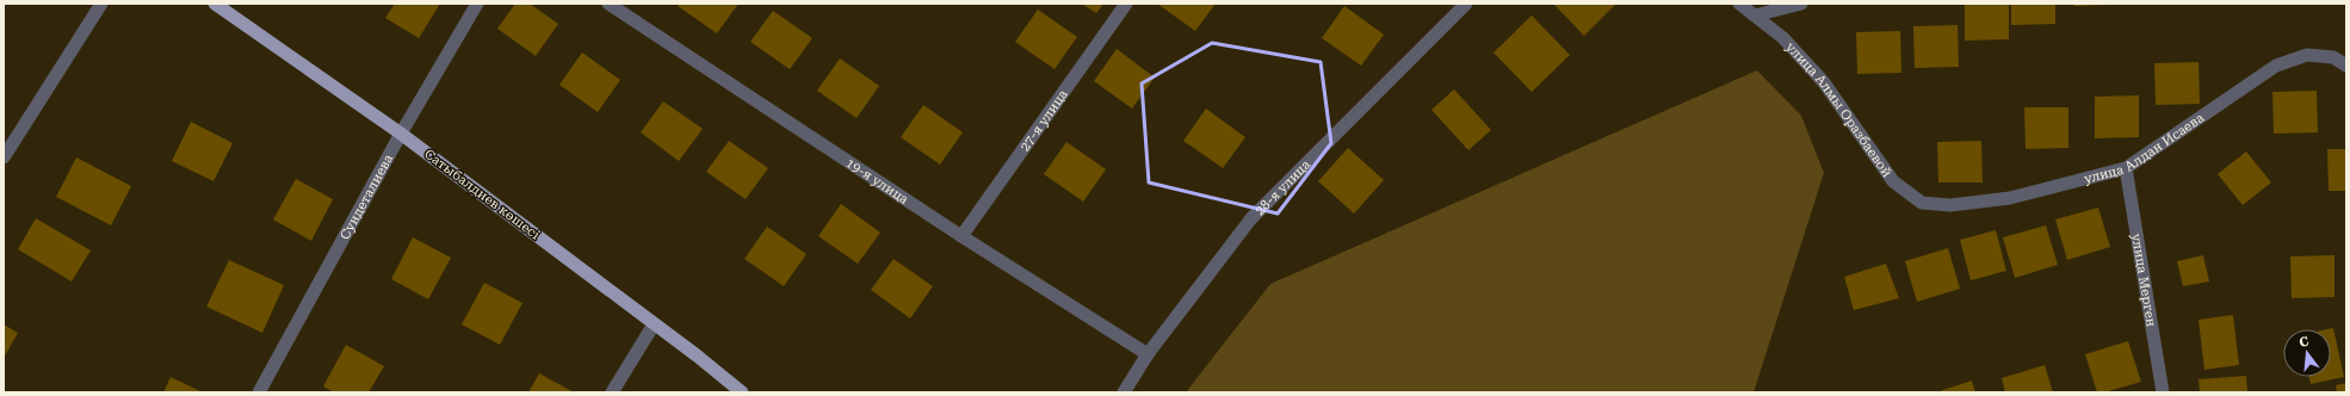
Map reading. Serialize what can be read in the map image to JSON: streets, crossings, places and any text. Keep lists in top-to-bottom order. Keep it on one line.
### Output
{"streets":{"main road":["Сатыбалдиев көшесі"],"street":["улица Алмы Оразбаевой","27-я улица","улица Алдан Исаева","19-я улица","28-я улица","Сундеталиева","улица Мерген"]},"crossings":[["улица Алмы Оразбаевой","улица Алдан Исаева"],["27-я улица","19-я улица"],["улица Алдан Исаева","улица Мерген"],["19-я улица","28-я улица"],["Сатыбалдиев көшесі","Сундеталиева"]],"north":"top"}
